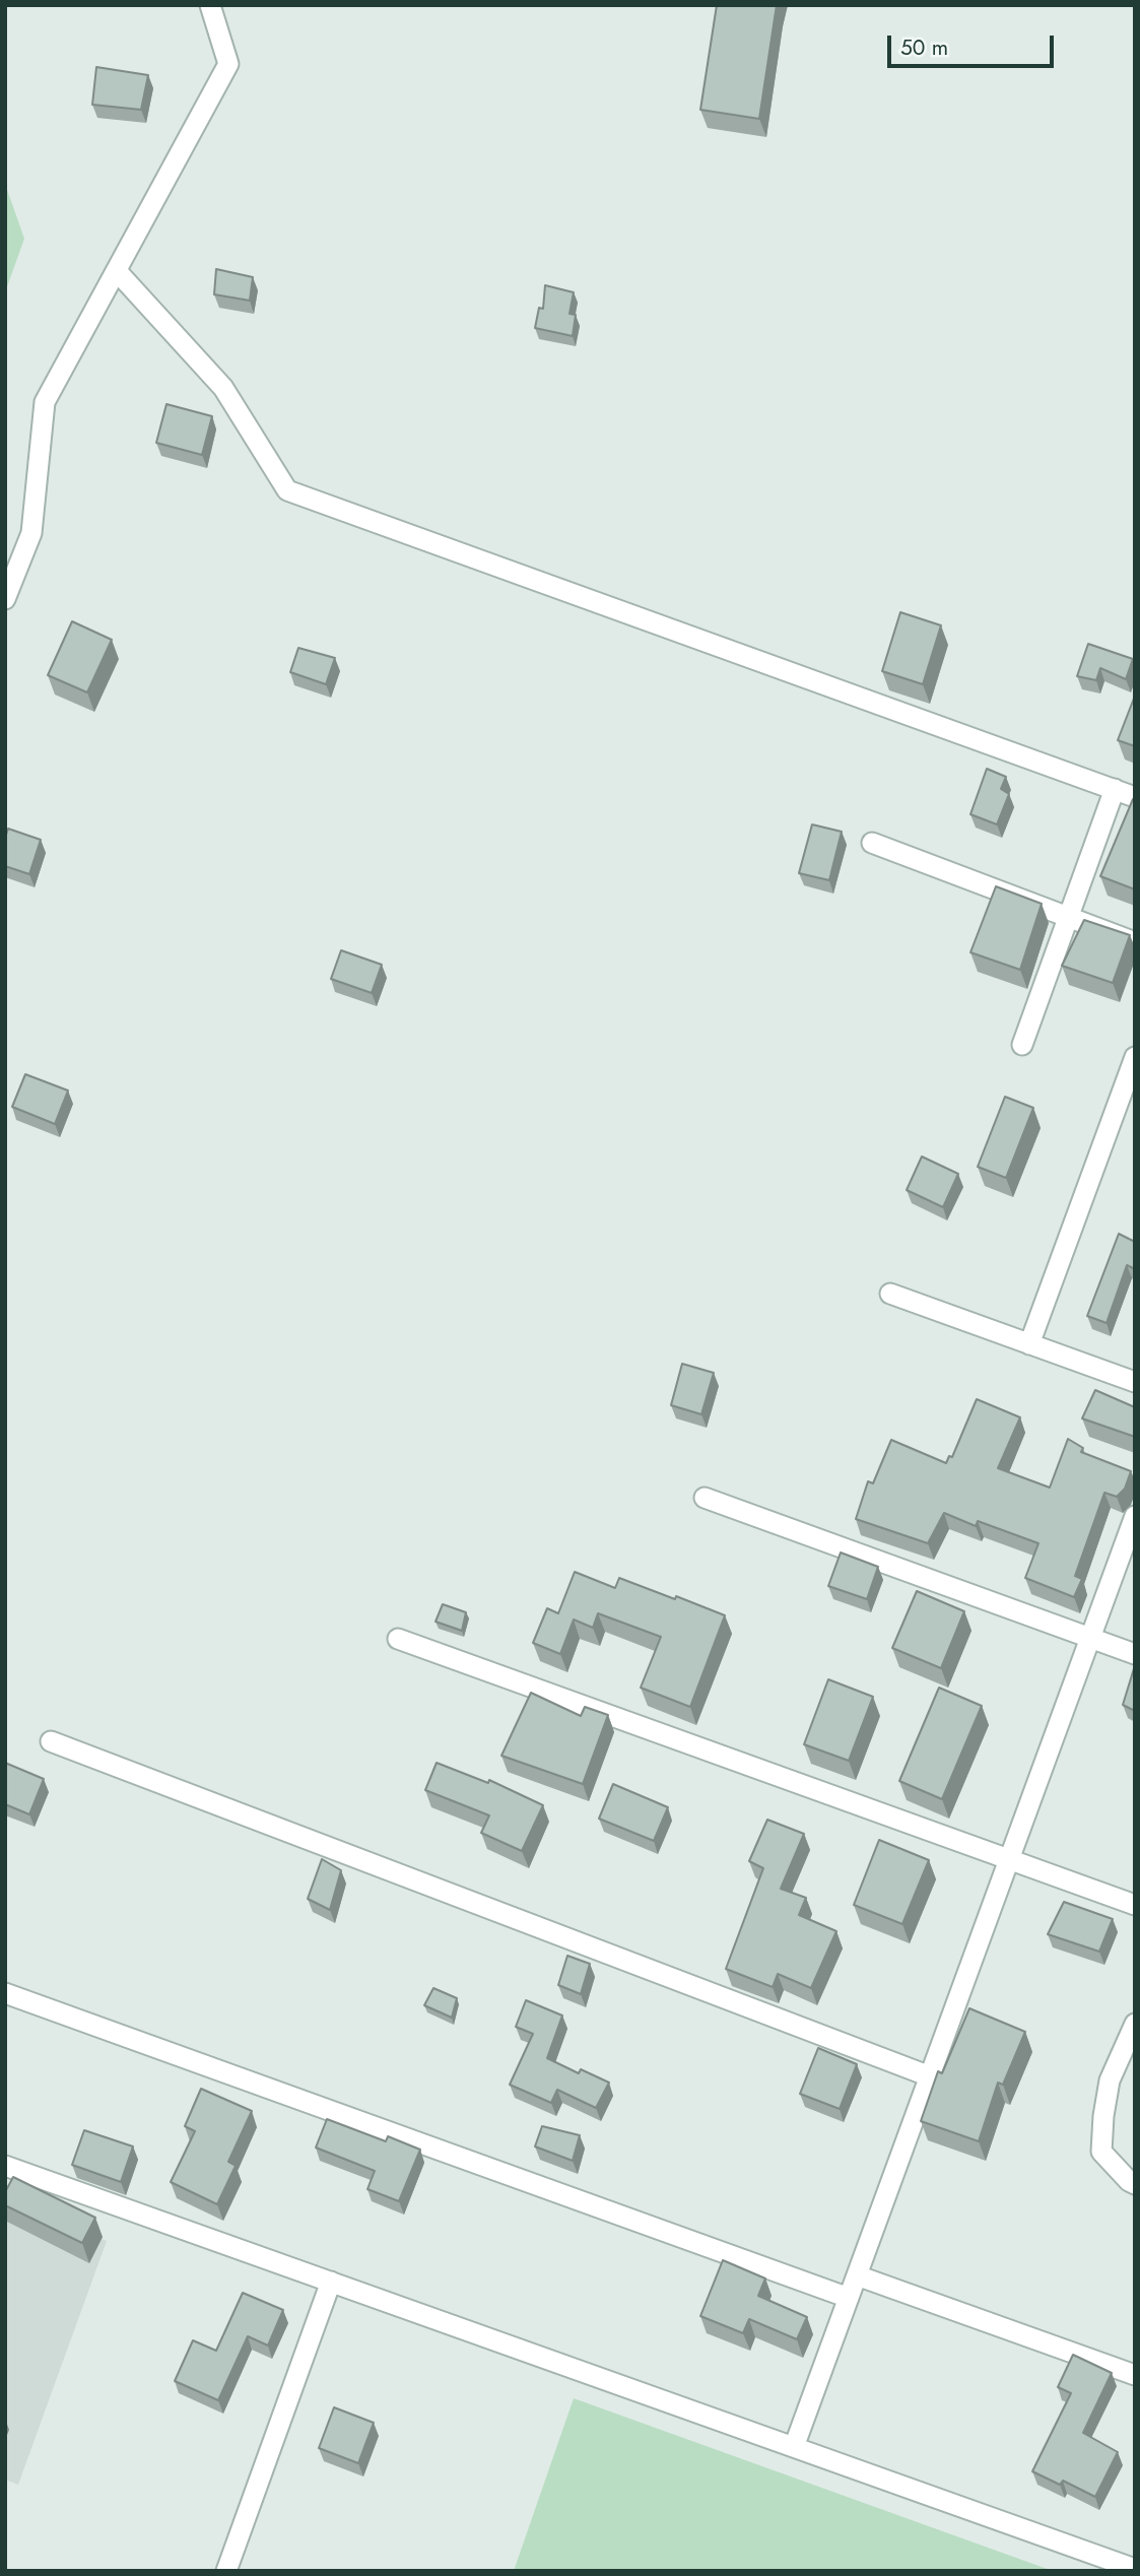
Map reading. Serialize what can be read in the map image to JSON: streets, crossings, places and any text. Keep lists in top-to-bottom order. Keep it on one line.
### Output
{"scale_bar":"50 m"}
